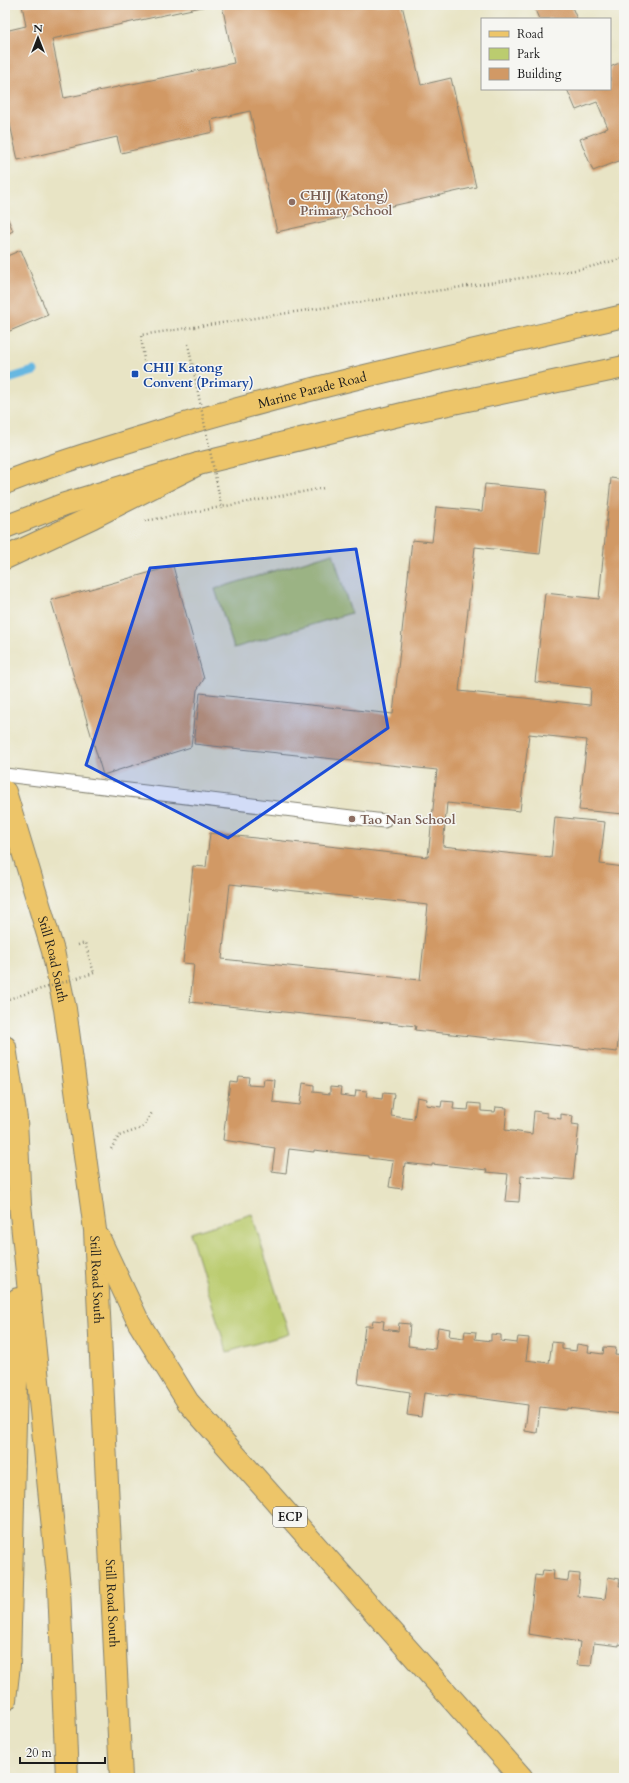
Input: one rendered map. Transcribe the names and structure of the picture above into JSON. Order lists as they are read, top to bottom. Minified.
{"streets":{"main road":["Marine Parade Road","Still Road South","ECP"]},"crossings":[["Still Road South","ECP"]],"places":{"other":["CHIJ (Katong) Primary School","Tao Nan School"],"transit":["CHIJ Katong Convent (Primary)"]},"legend":["Road","Park","Building"],"scale_bar":"20 m","north":"top"}
